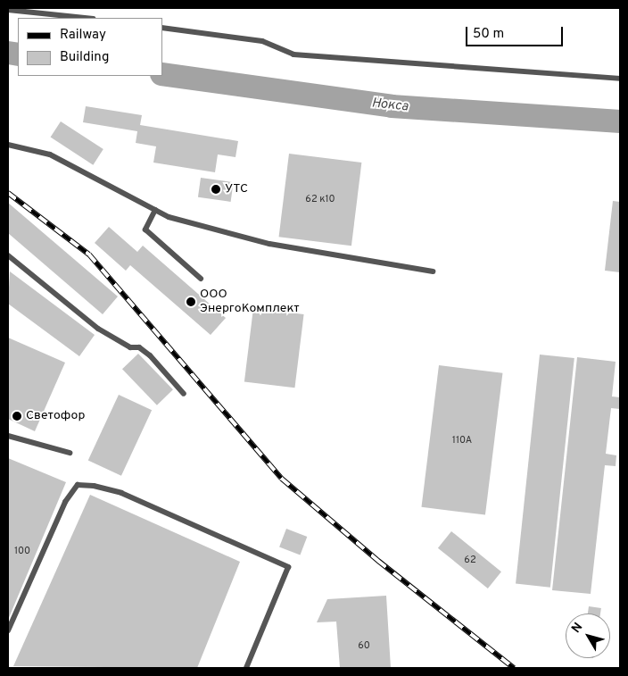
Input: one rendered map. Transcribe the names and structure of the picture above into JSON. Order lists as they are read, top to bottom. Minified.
{"water":["Нокса"],"places":["УТС","ООО ЭнергоКомплект","Светофор"],"house_numbers":["62 к10","110А","100","62","60"],"legend":["Railway","Building"],"scale_bar":"50 m","north":"top left"}
